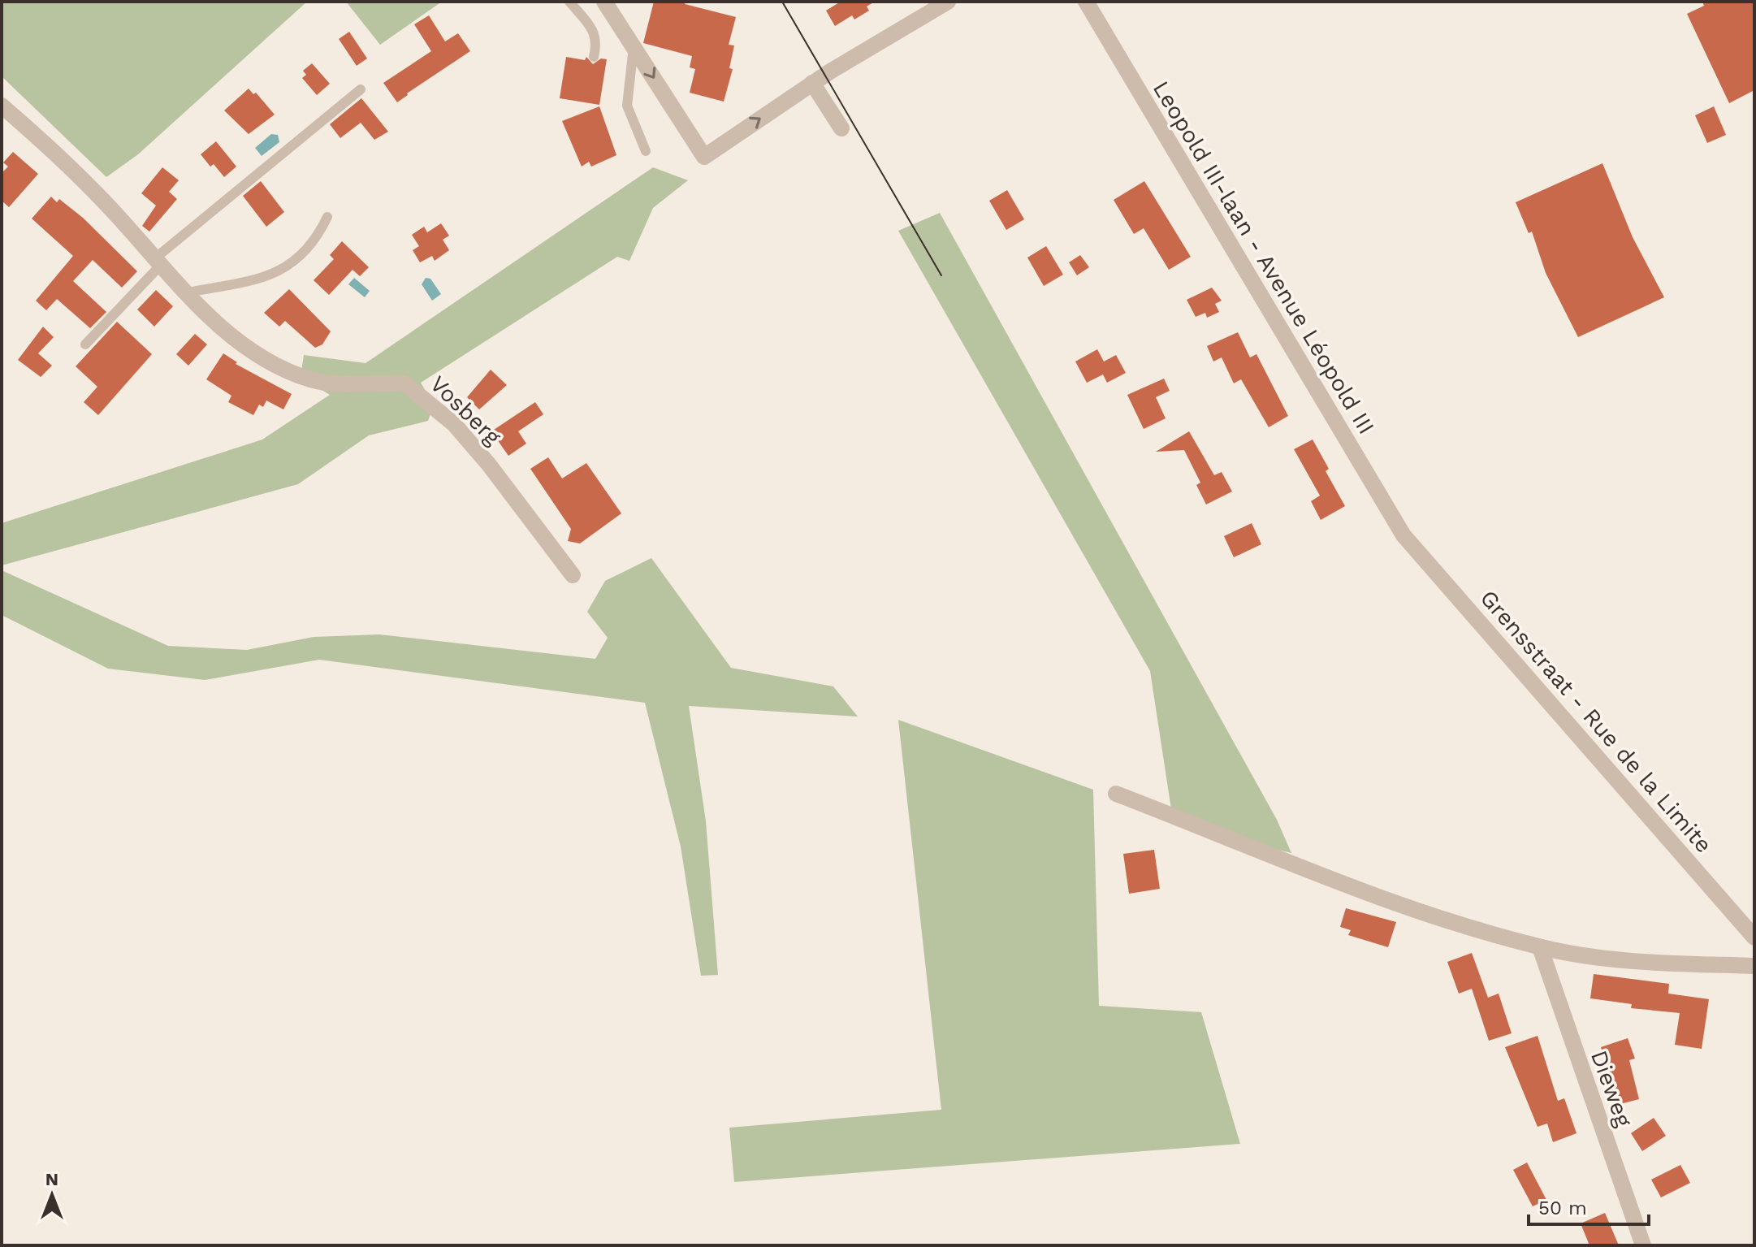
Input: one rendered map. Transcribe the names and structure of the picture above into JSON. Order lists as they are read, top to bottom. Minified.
{"streets":{"street":["Leopold III-laan - Avenue Léopold III","Vosberg","Grensstraat - Rue de la Limite","Dieweg"]},"crossings":[["Leopold III-laan - Avenue Léopold III","Grensstraat - Rue de la Limite"]],"scale_bar":"50 m","north":"top"}
